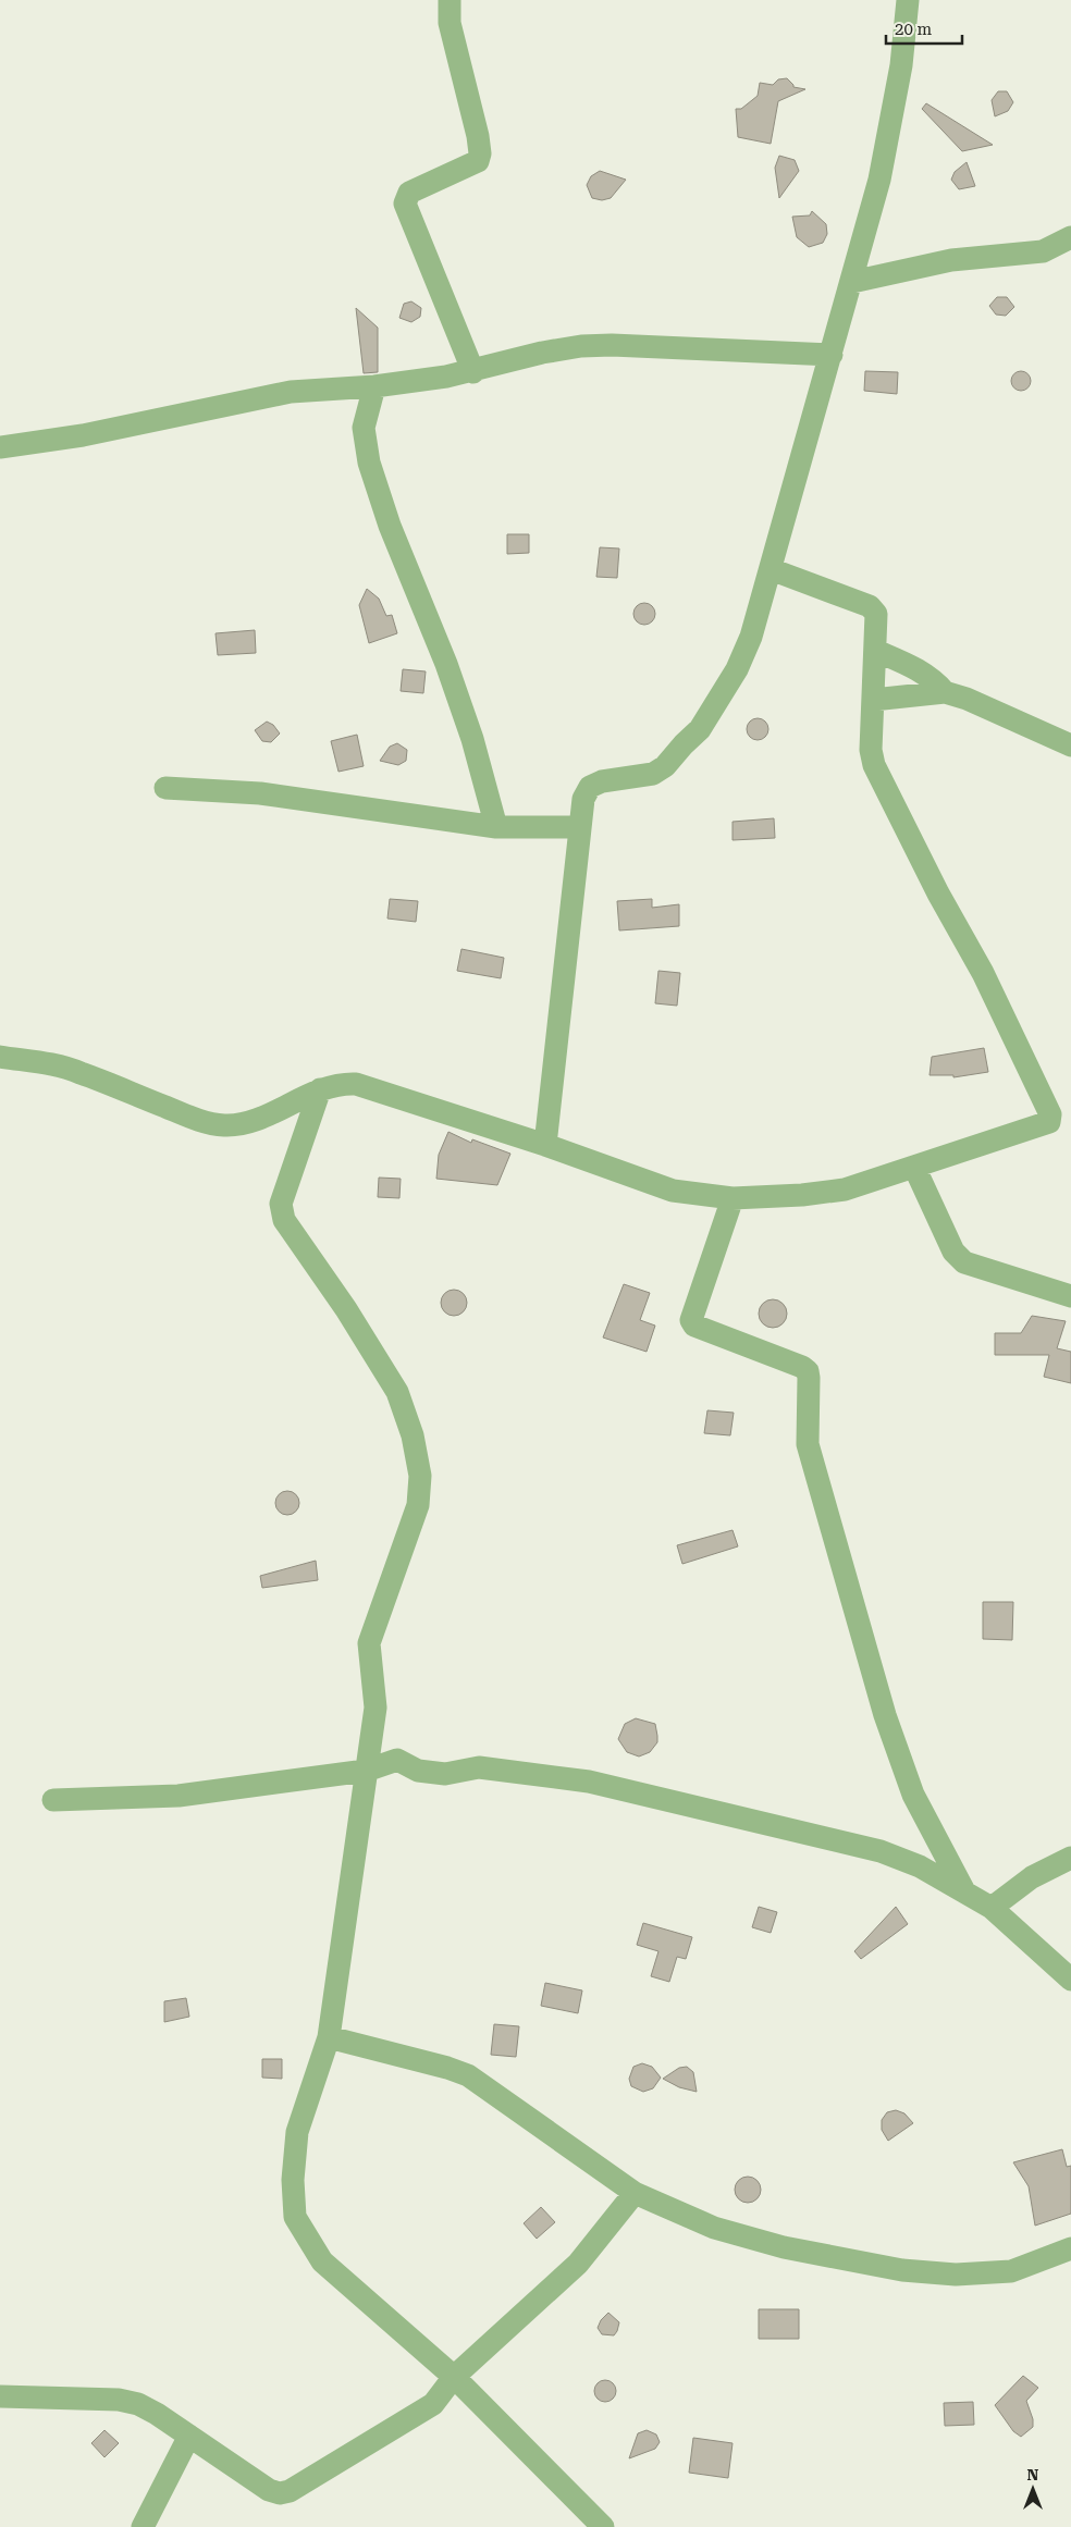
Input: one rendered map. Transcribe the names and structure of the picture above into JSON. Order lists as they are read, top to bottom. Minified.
{"scale_bar":"20 m","north":"top"}
